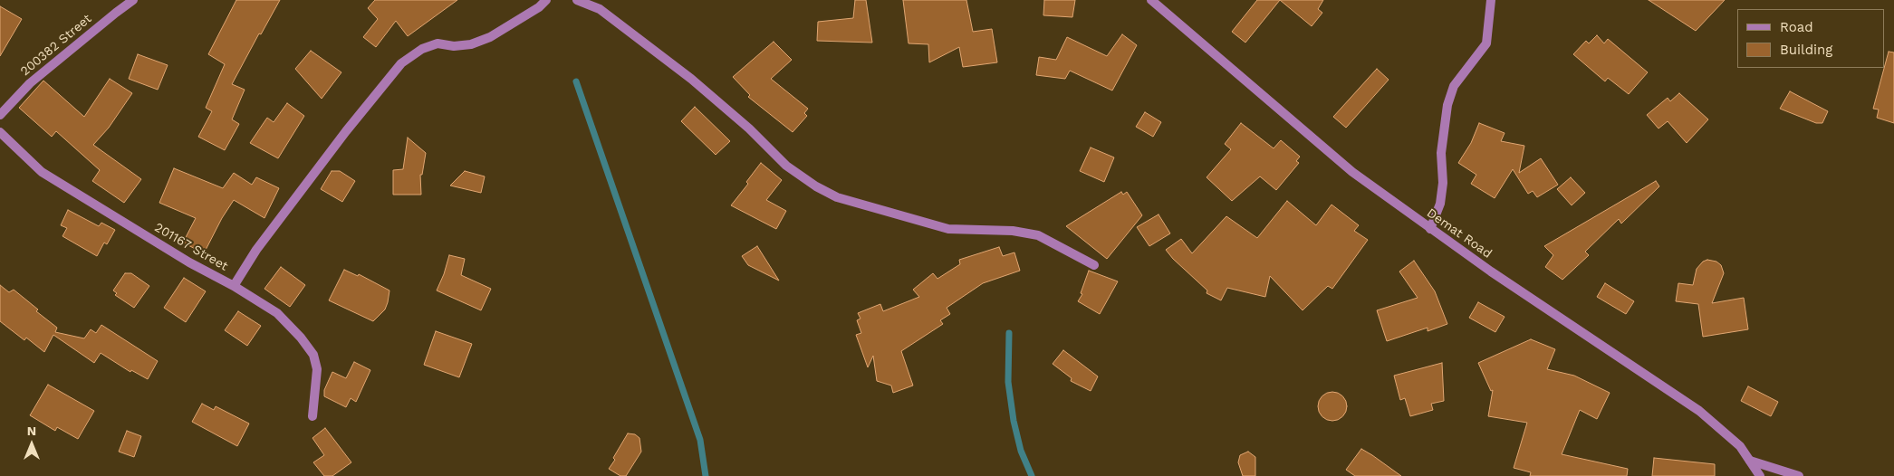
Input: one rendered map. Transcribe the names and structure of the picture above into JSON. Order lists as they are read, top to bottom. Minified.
{"streets":{"street":["200382 Street","Demat Road","201167 Street"]},"legend":["Road","Building"],"north":"top"}
